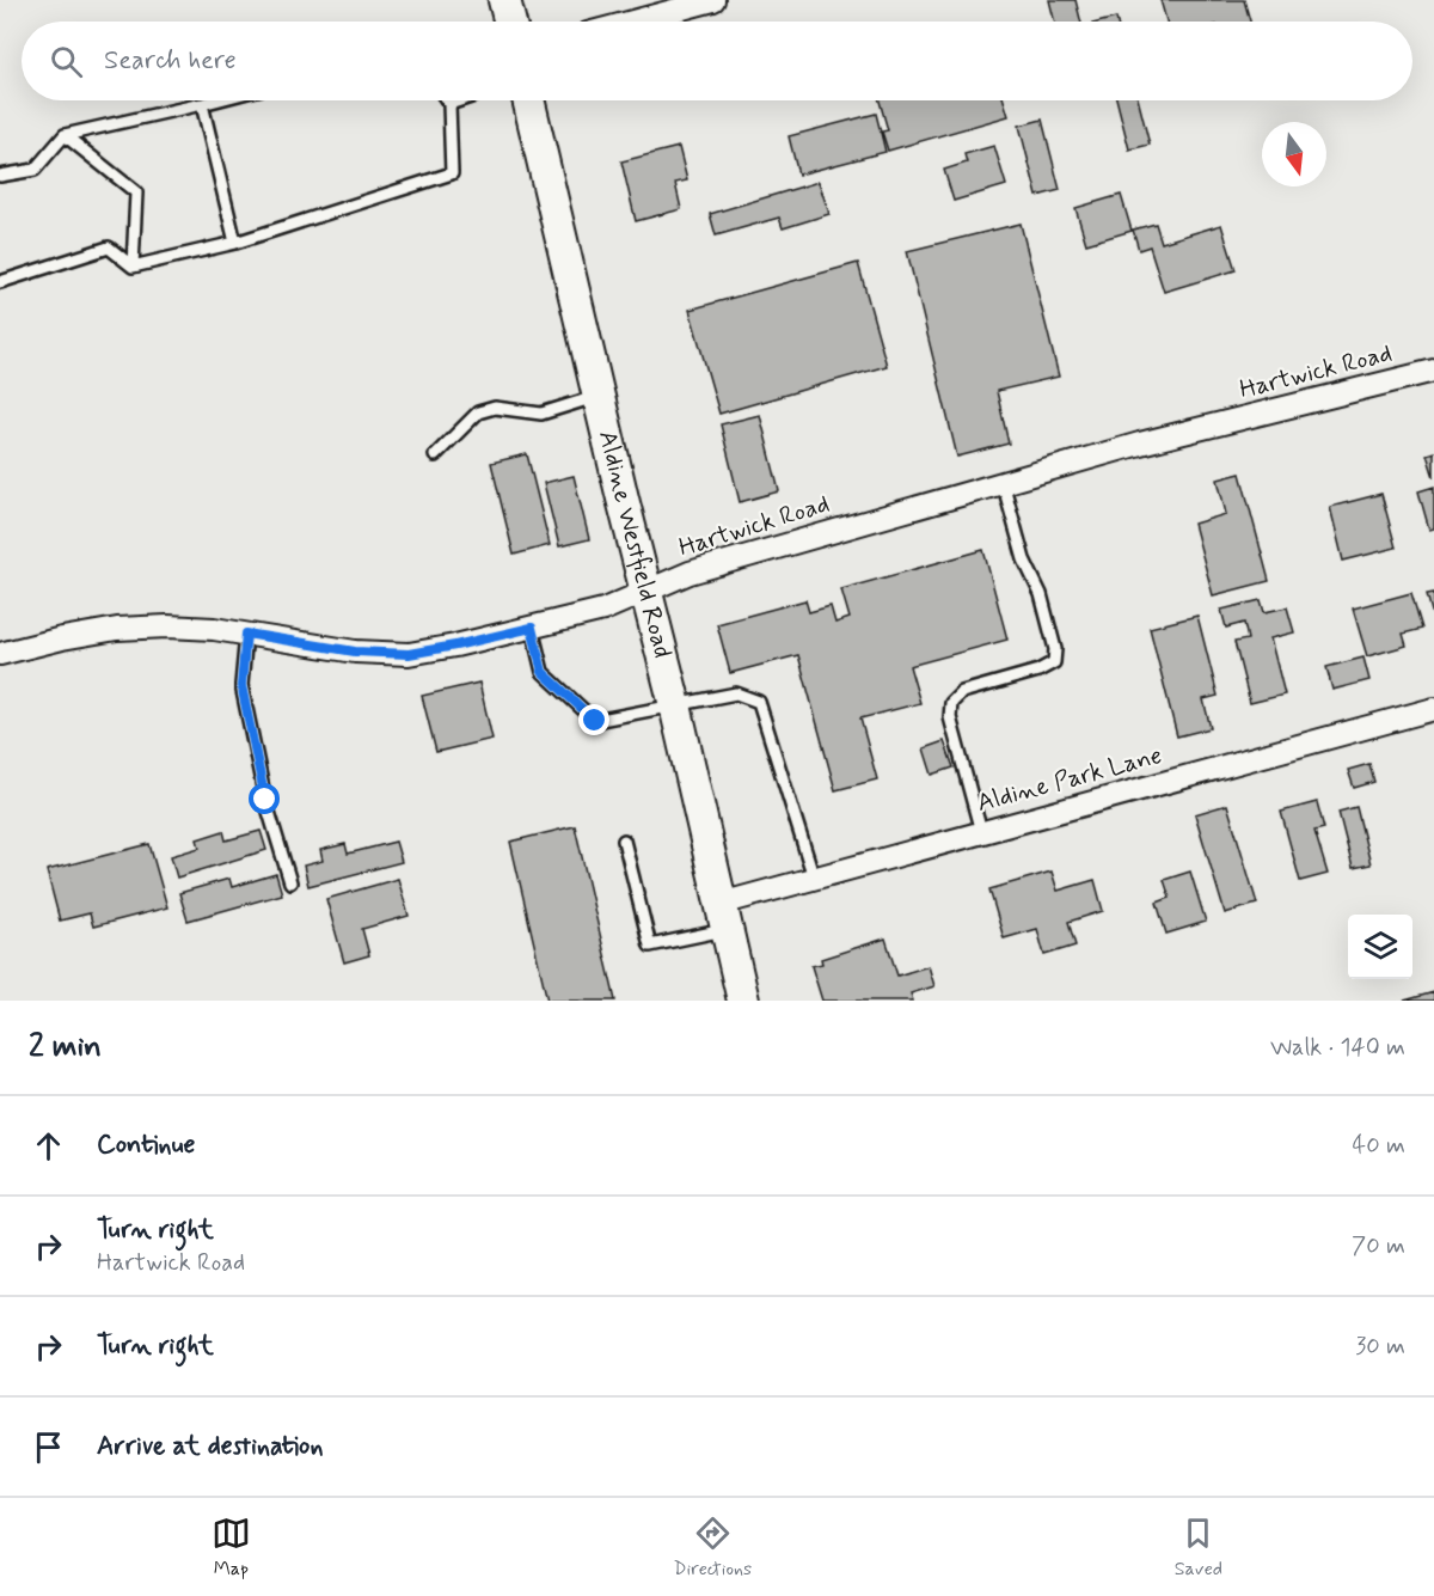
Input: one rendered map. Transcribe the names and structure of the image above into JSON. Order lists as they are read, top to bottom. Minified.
{"streets":{"main road":["Aldine Westfield Road"],"street":["Hartwick Road","Aldine Park Lane"]},"crossings":[["Hartwick Road","Aldine Westfield Road"],["Aldine Westfield Road","Aldine Park Lane"]],"north":"bottom","page":{"search":"Search here","heading":["2 min","Walk · 140 m"],"list":[["Continue","40 m"],["Turn right","Hartwick Road","70 m"],["Turn right","30 m"],"Arrive at destination"],"nav":["Map","Directions","Saved"]}}
